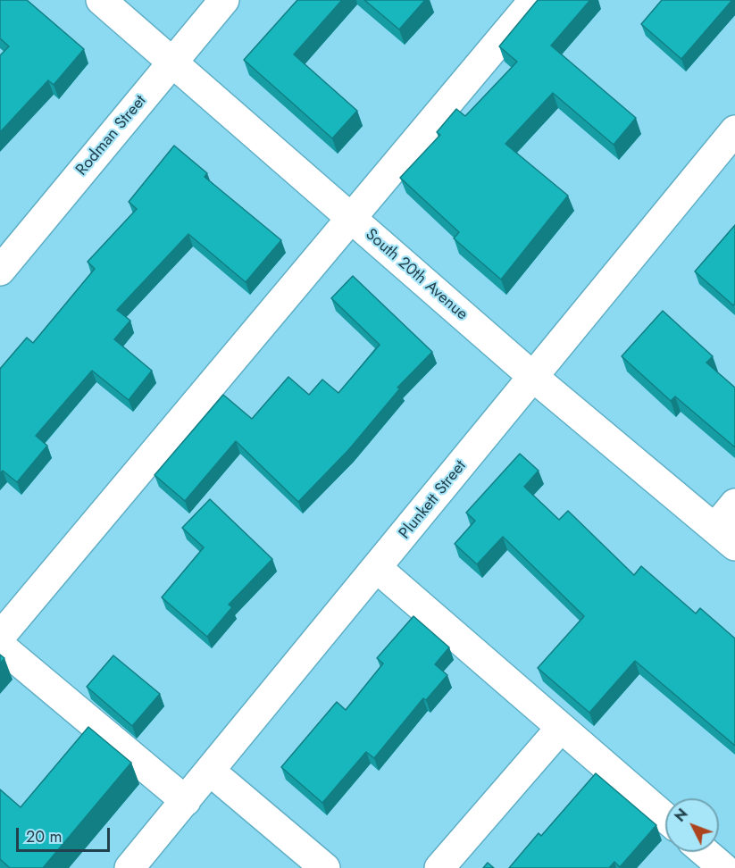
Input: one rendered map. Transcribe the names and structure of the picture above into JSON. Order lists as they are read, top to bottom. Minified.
{"streets":{"street":["Rodman Street","South 20th Avenue","Plunkett Street"]},"crossings":[["Rodman Street","South 20th Avenue"],["South 20th Avenue","Plunkett Street"]],"scale_bar":"20 m","north":"top left"}
